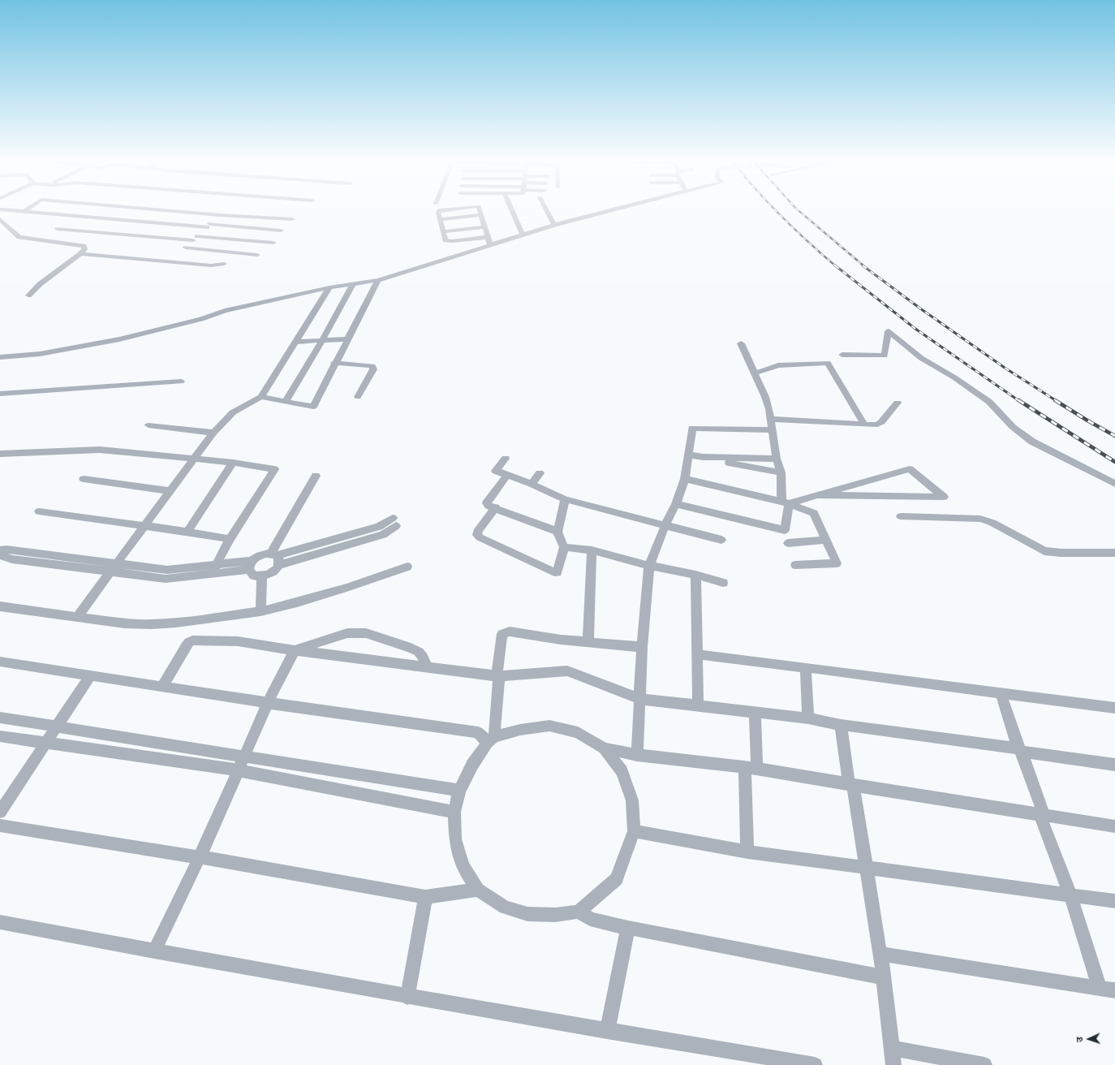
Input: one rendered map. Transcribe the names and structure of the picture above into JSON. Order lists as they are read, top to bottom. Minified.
{"north":"left"}
